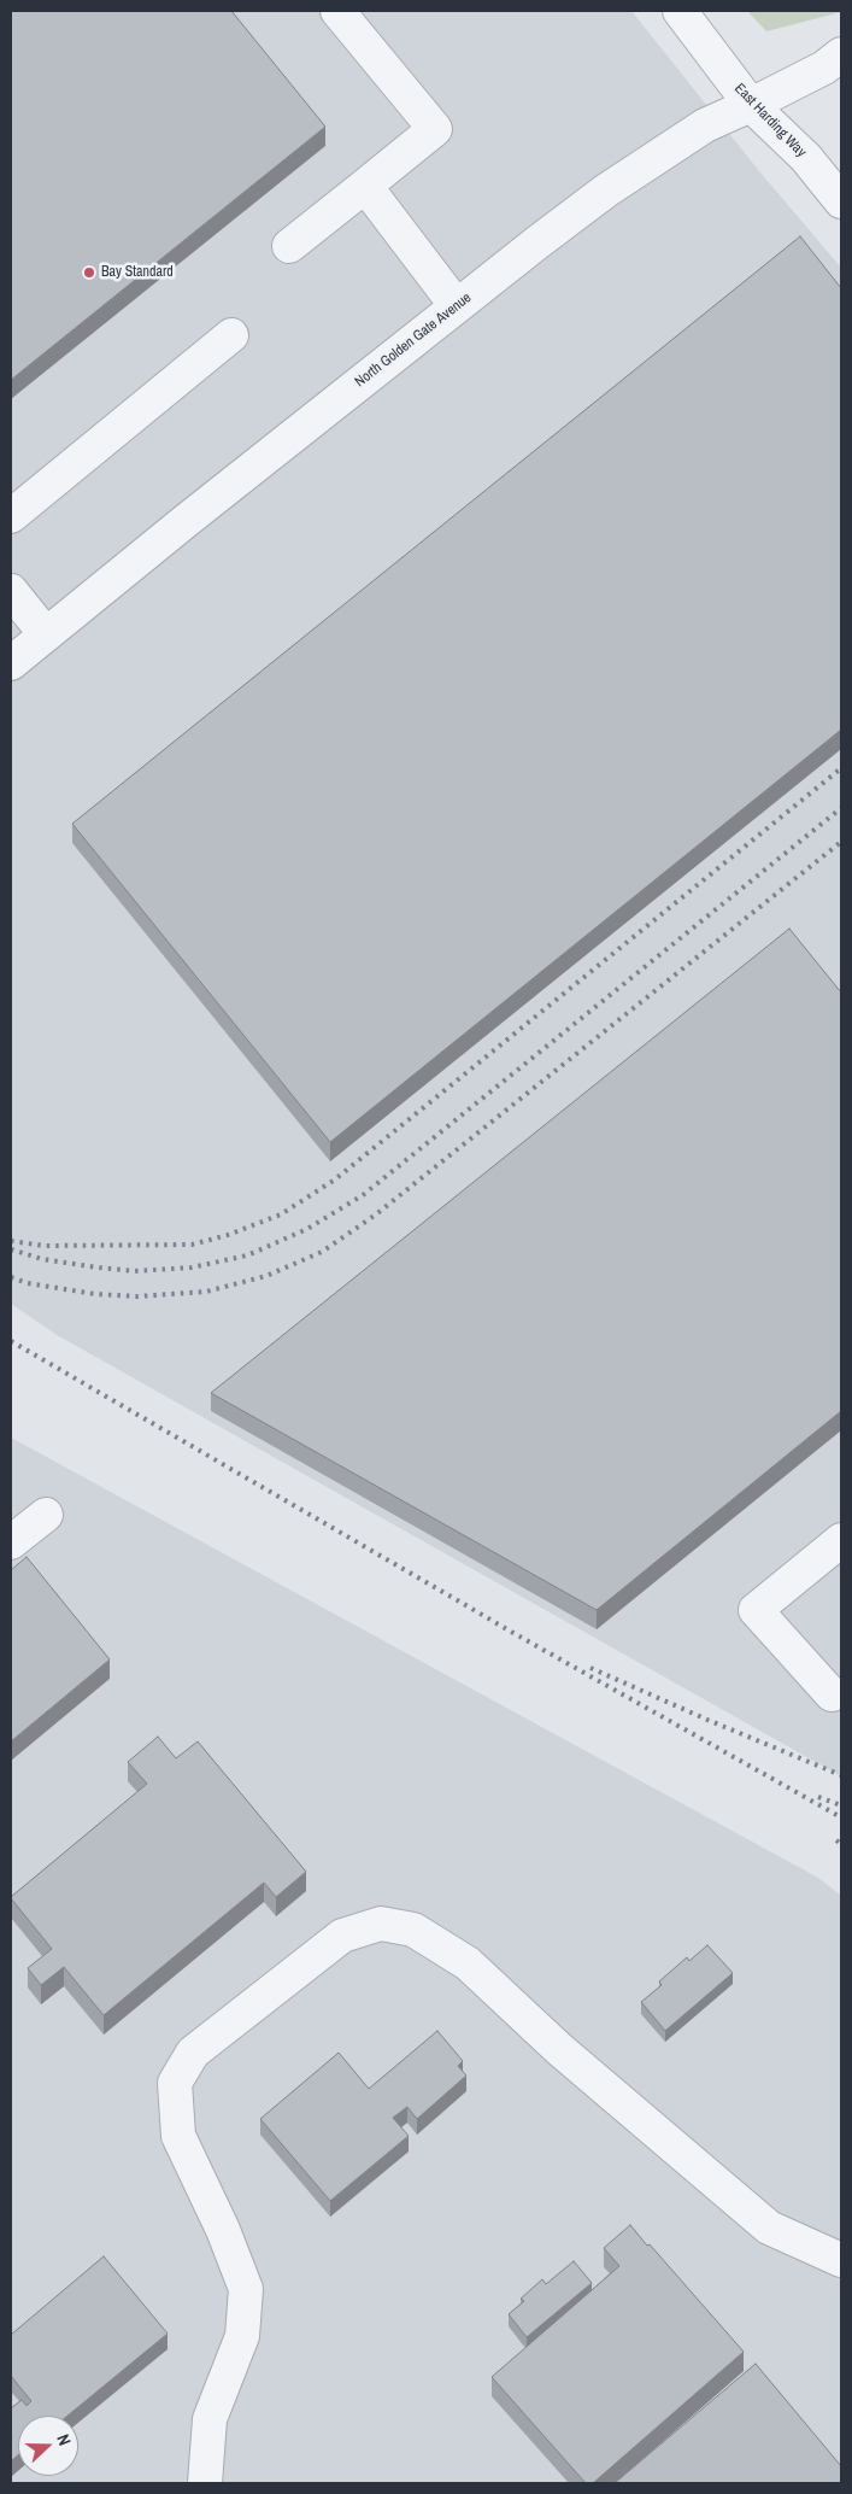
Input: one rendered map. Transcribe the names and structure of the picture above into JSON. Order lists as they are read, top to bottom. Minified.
{"streets":{"street":["East Harding Way","North Golden Gate Avenue"]},"crossings":[["East Harding Way","North Golden Gate Avenue"]],"places":["Bay Standard"],"north":"right"}
